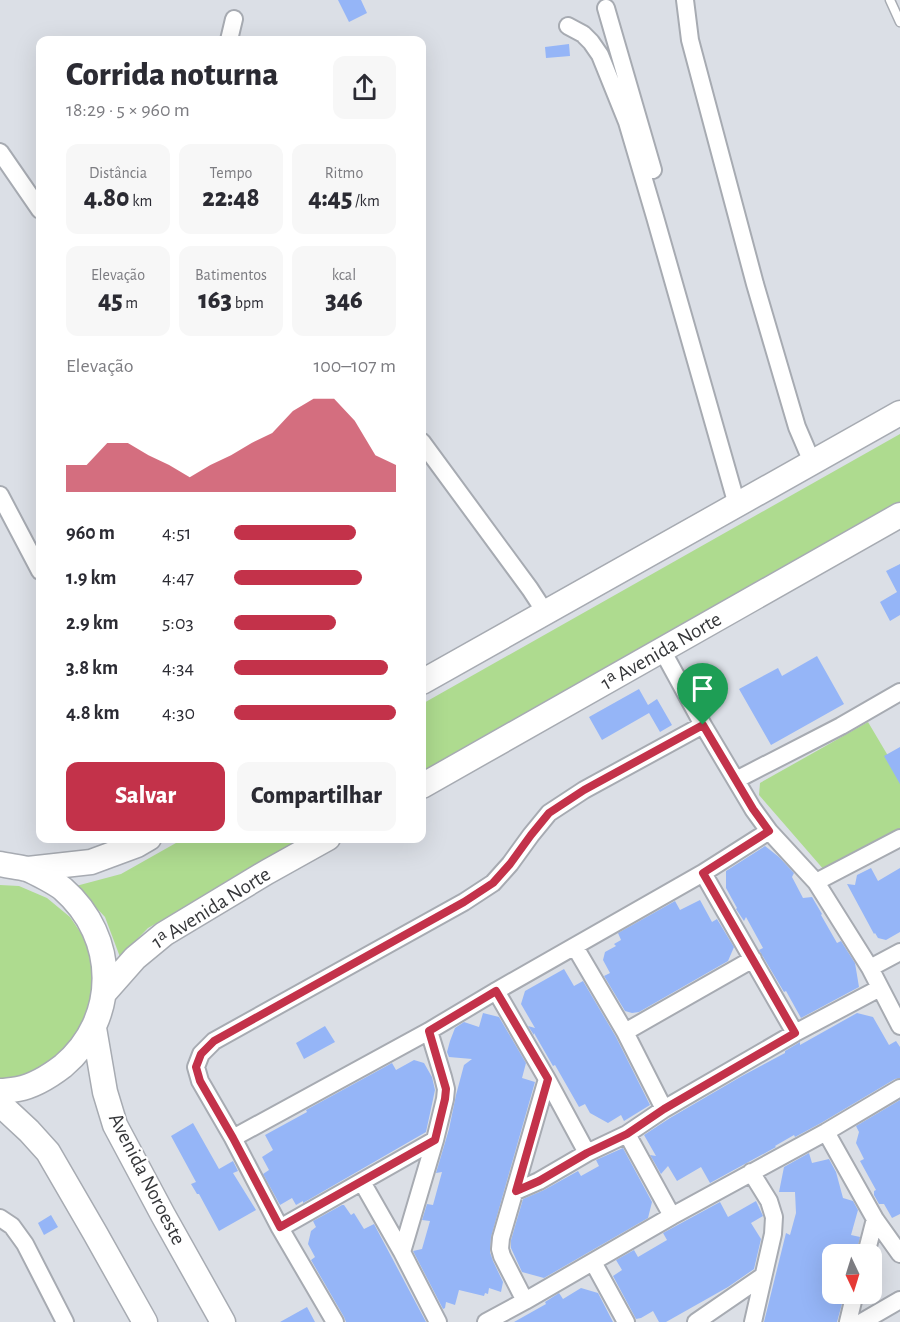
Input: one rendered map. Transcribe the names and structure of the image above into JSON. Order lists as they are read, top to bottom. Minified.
{"streets":{"main road":["1ᵃ Avenida Norte","Avenida Noroeste"]},"north":"bottom","page":{"heading":["Corrida noturna","18:29 · 5 × 960 m"],"stats":[["Distância","4.80 km"],["Tempo","22:48"],["Ritmo","4:45 /km"],["Elevação","45 m"],["Batimentos","163 bpm"],["kcal","346"]],"chart":["Elevação","100–107 m"],"list":[{"name":"960 m","note":"4:51"},{"name":"1.9 km","note":"4:47"},{"name":"2.9 km","note":"5:03"},{"name":"3.8 km","note":"4:34"},{"name":"4.8 km","note":"4:30"}],"buttons":["Salvar","Compartilhar"]}}
